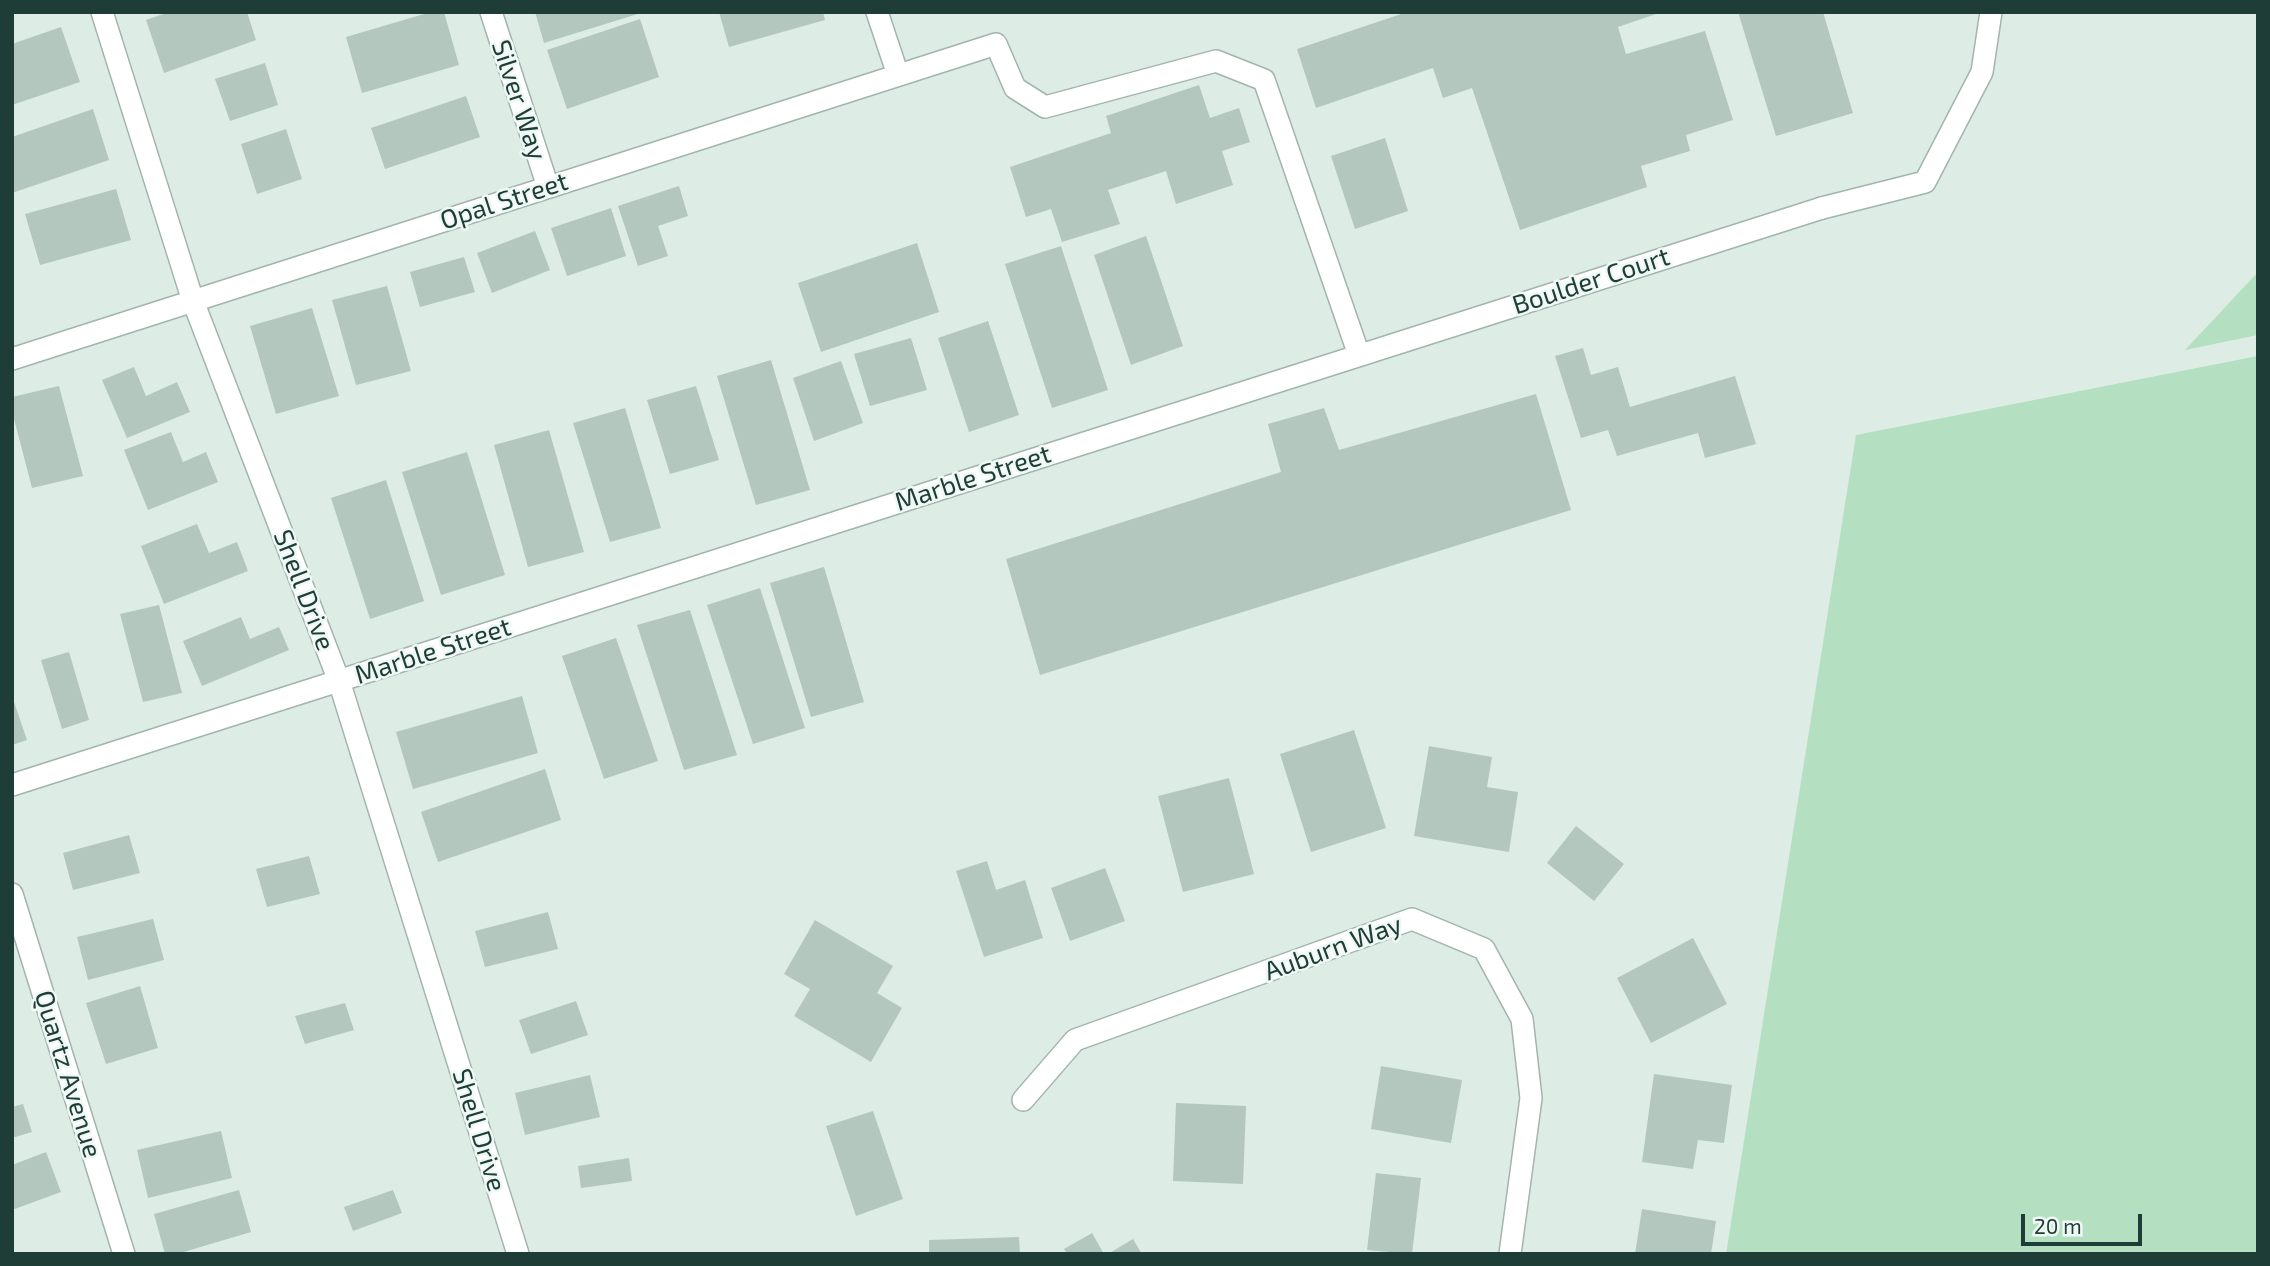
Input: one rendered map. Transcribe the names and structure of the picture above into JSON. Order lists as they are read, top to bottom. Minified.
{"streets":{"street":["Silver Way","Opal Street","Boulder Court","Marble Street","Shell Drive","Auburn Way","Quartz Avenue"]},"crossings":[["Silver Way","Opal Street"],["Opal Street","Boulder Court"],["Opal Street","Marble Street"],["Opal Street","Shell Drive"],["Boulder Court","Marble Street"],["Marble Street","Shell Drive"]],"scale_bar":"20 m"}
